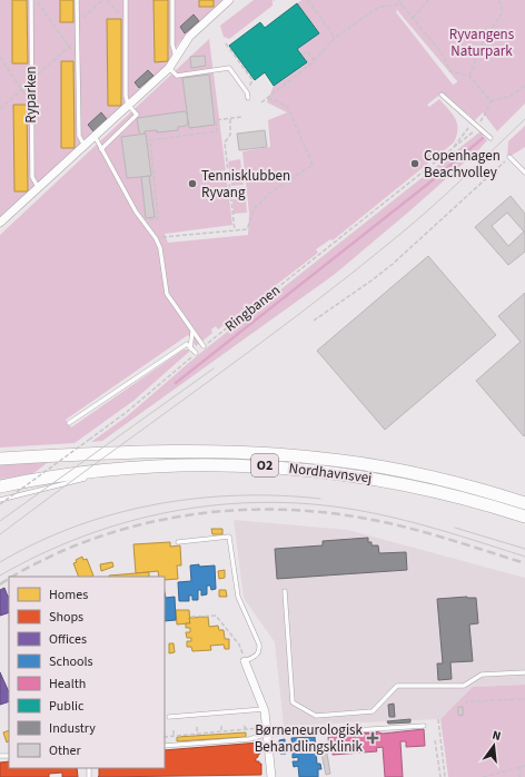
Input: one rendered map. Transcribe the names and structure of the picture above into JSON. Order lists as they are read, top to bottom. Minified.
{"streets":{"highway":["O2","Nordhavnsvej"],"lane":["Ryparken"],"path":["Ringbanen"]},"parks":["Ryvangens Naturpark"],"places":{"other":["Copenhagen Beachvolley","Tennisklubben Ryvang"],"health":["Børneneurologisk Behandlingsklinik"]},"legend":["Homes","Shops","Offices","Schools","Health","Public","Industry","Other"],"north":"top"}
